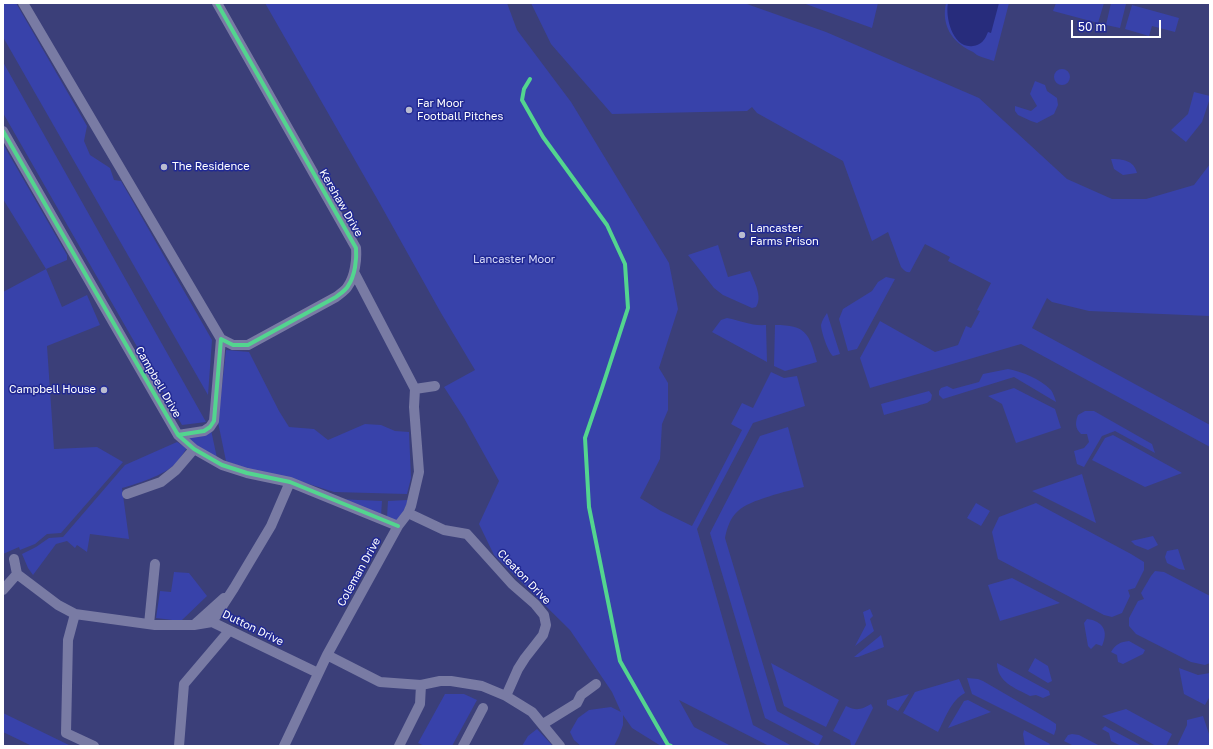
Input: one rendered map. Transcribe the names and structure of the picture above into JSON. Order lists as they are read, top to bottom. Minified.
{"streets":{"street":["Kershaw Drive","Campbell Drive","Coleman Drive","Cleaton Drive","Dutton Drive"]},"crossings":[["Campbell Drive","Coleman Drive"],["Coleman Drive","Cleaton Drive"],["Coleman Drive","Dutton Drive"]],"parks":["Lancaster Moor"],"places":["Far Moor Football Pitches","The Residence","Lancaster Farms Prison","Campbell House"],"scale_bar":"50 m"}
